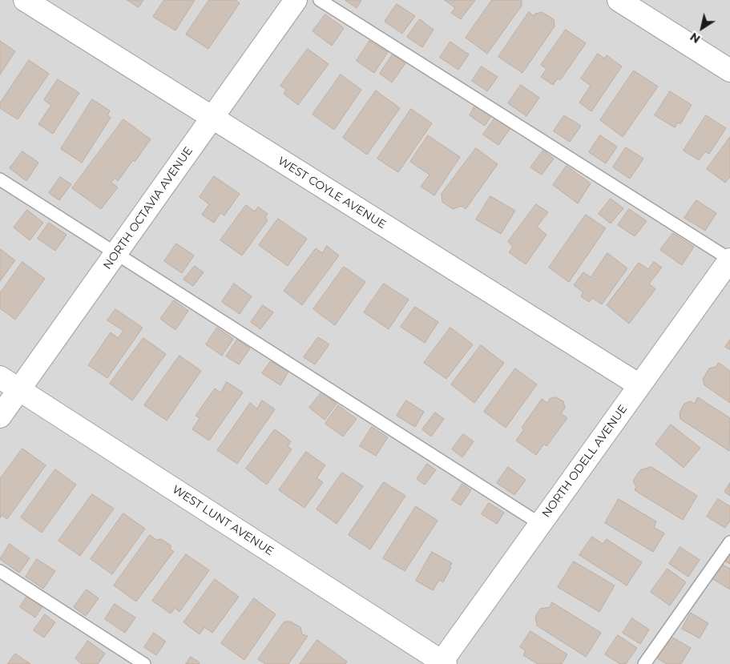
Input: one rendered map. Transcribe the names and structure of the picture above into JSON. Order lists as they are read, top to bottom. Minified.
{"streets":{"street":["WEST COYLE AVENUE","NORTH OCTAVIA AVENUE","NORTH ODELL AVENUE","WEST LUNT AVENUE"]},"crossings":[["WEST COYLE AVENUE","NORTH OCTAVIA AVENUE"],["WEST COYLE AVENUE","NORTH ODELL AVENUE"],["NORTH OCTAVIA AVENUE","WEST LUNT AVENUE"],["NORTH ODELL AVENUE","WEST LUNT AVENUE"]],"north":"bottom left"}
